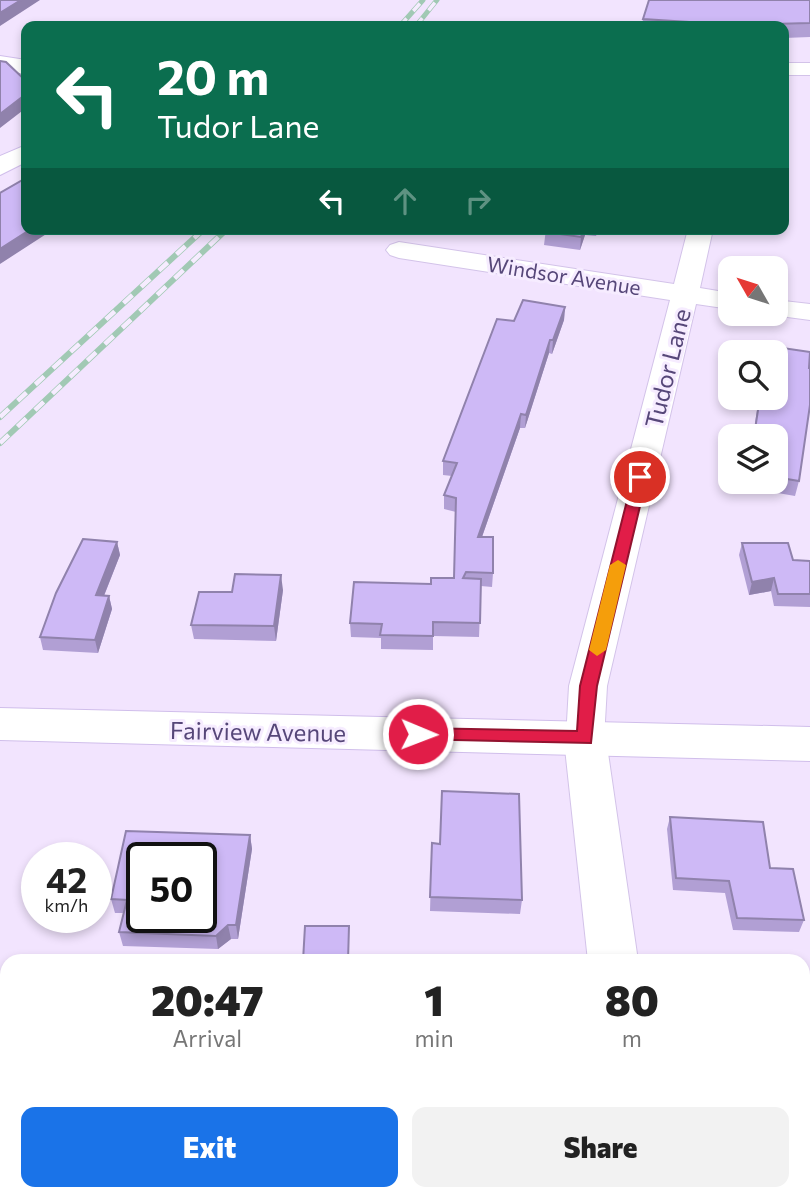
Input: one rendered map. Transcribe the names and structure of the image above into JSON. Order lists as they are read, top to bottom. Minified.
{"streets":{"main road":["Tudor Lane","Fairview Avenue"],"street":["Windsor Avenue"]},"crossings":[["Windsor Avenue","Tudor Lane"],["Tudor Lane","Fairview Avenue"]],"north":"top left","page":{"turn":["20 m","Tudor Lane"],"speed":"42 km/h","limit":"50","eta":["20:47","Arrival","1","min","80","m"],"buttons":["Exit","Share"]}}
